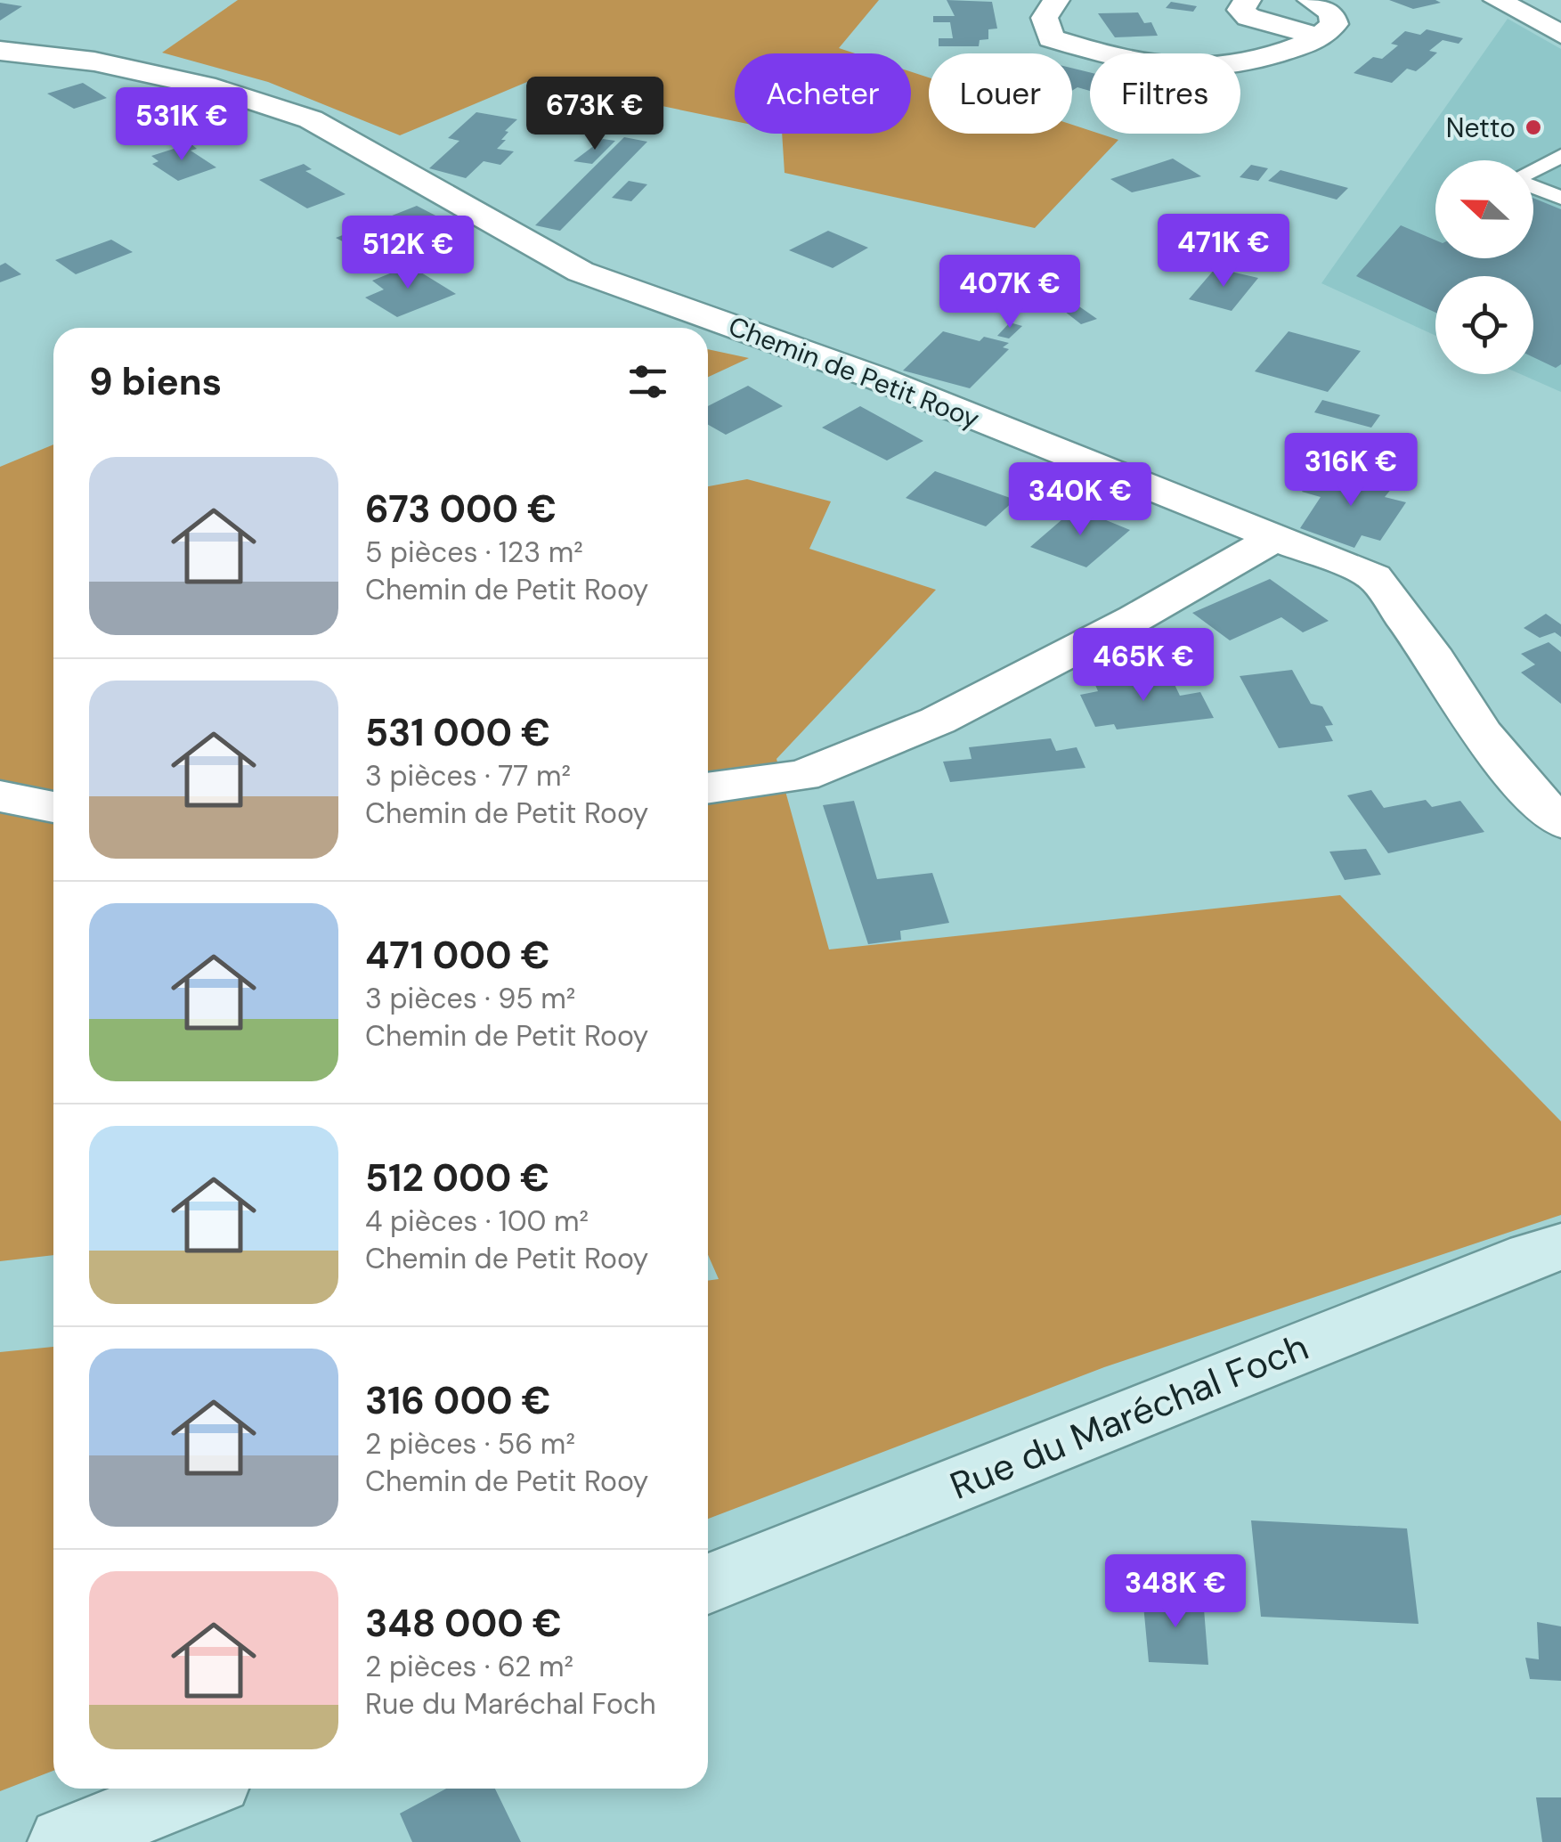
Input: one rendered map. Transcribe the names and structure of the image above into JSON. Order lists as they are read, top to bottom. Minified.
{"streets":{"main road":["Rue du Maréchal Foch"],"street":["Chemin de Petit Rooy"]},"places":["Netto"],"north":"left","page":{"chip":["Acheter","Louer","Filtres"],"price":["673K €","531K €","471K €","512K €","407K €","316K €","340K €","465K €","348K €"],"heading":"9 biens","list":[{"name":"673 000 €","note":"5 pièces · 123 m² · Chemin de Petit Rooy"},{"name":"531 000 €","note":"3 pièces · 77 m² · Chemin de Petit Rooy"},{"name":"471 000 €","note":"3 pièces · 95 m² · Chemin de Petit Rooy"},{"name":"512 000 €","note":"4 pièces · 100 m² · Chemin de Petit Rooy"},{"name":"316 000 €","note":"2 pièces · 56 m² · Chemin de Petit Rooy"},{"name":"348 000 €","note":"2 pièces · 62 m² · Rue du Maréchal Foch"}]}}
